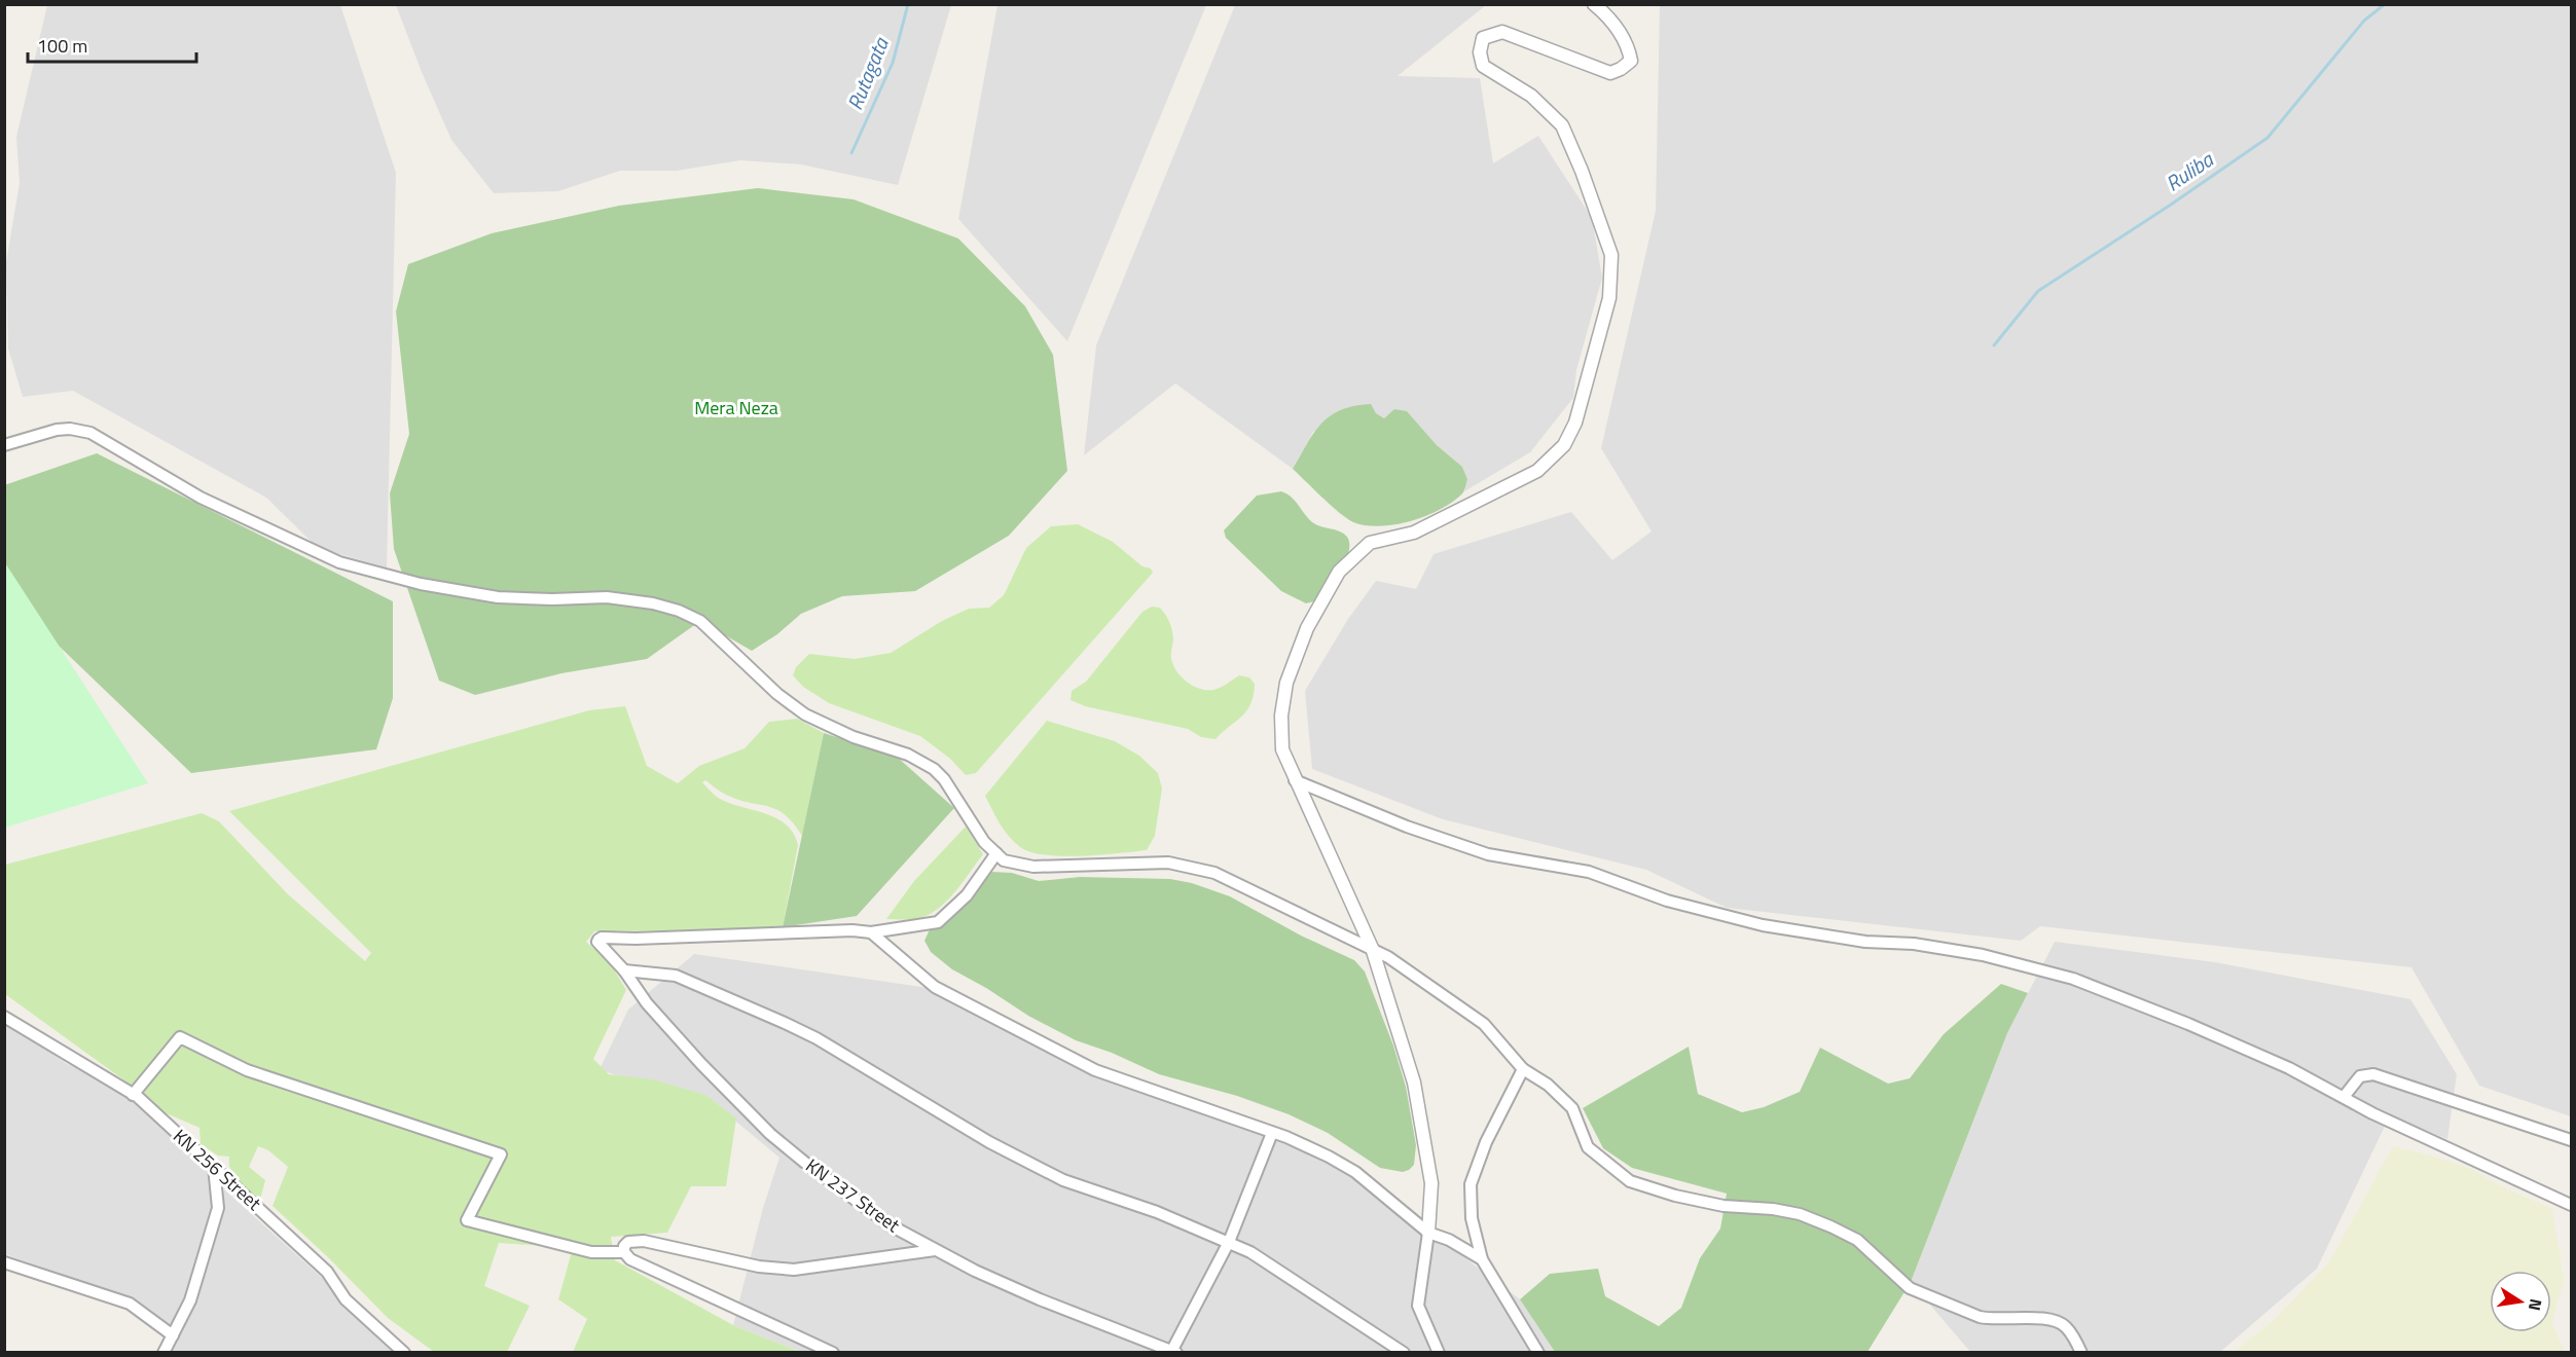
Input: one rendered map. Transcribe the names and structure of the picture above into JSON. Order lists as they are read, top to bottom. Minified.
{"streets":{"street":["KN 256 Street","KN 237 Street"]},"water":["Rutagata","Ruliba"],"parks":["Mera Neza"],"scale_bar":"100 m","north":"right"}
